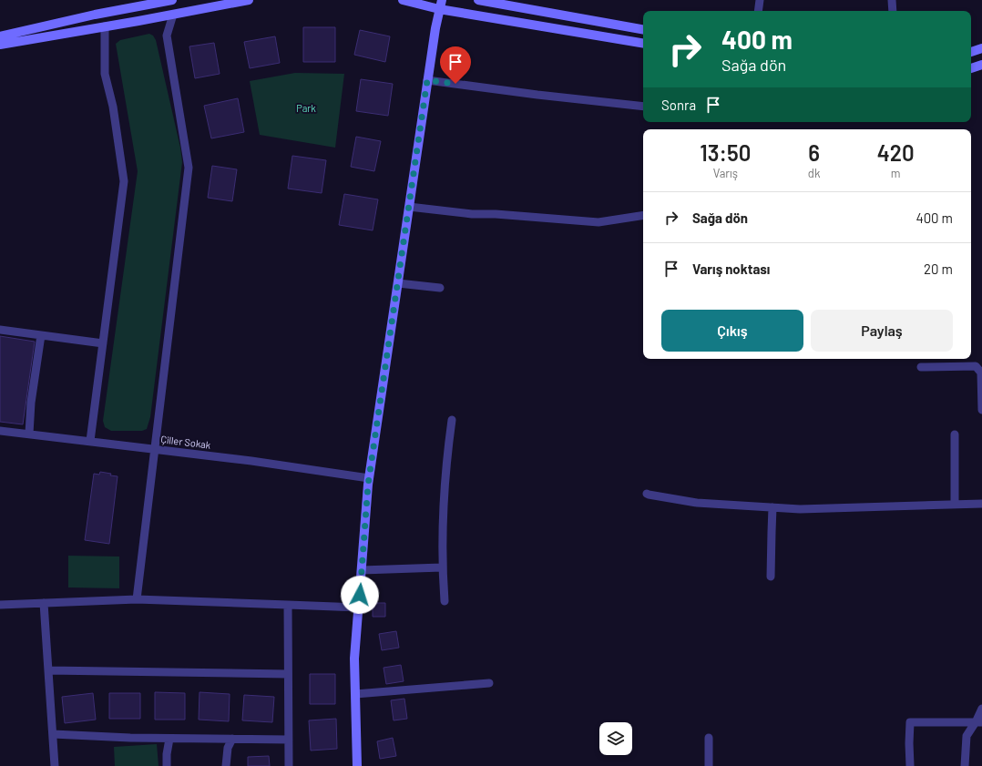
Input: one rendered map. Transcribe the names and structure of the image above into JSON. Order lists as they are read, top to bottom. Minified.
{"streets":{"street":["Çiller Sokak"]},"parks":["Park"],"page":{"turn":["400 m","Sağa dön"],"then":"Sonra","eta":["13:50","Varış","6","dk","420","m"],"list":[{"name":"Sağa dön","value":"400 m"},{"name":"Varış noktası","value":"20 m"}],"buttons":["Çıkış","Paylaş"]}}
